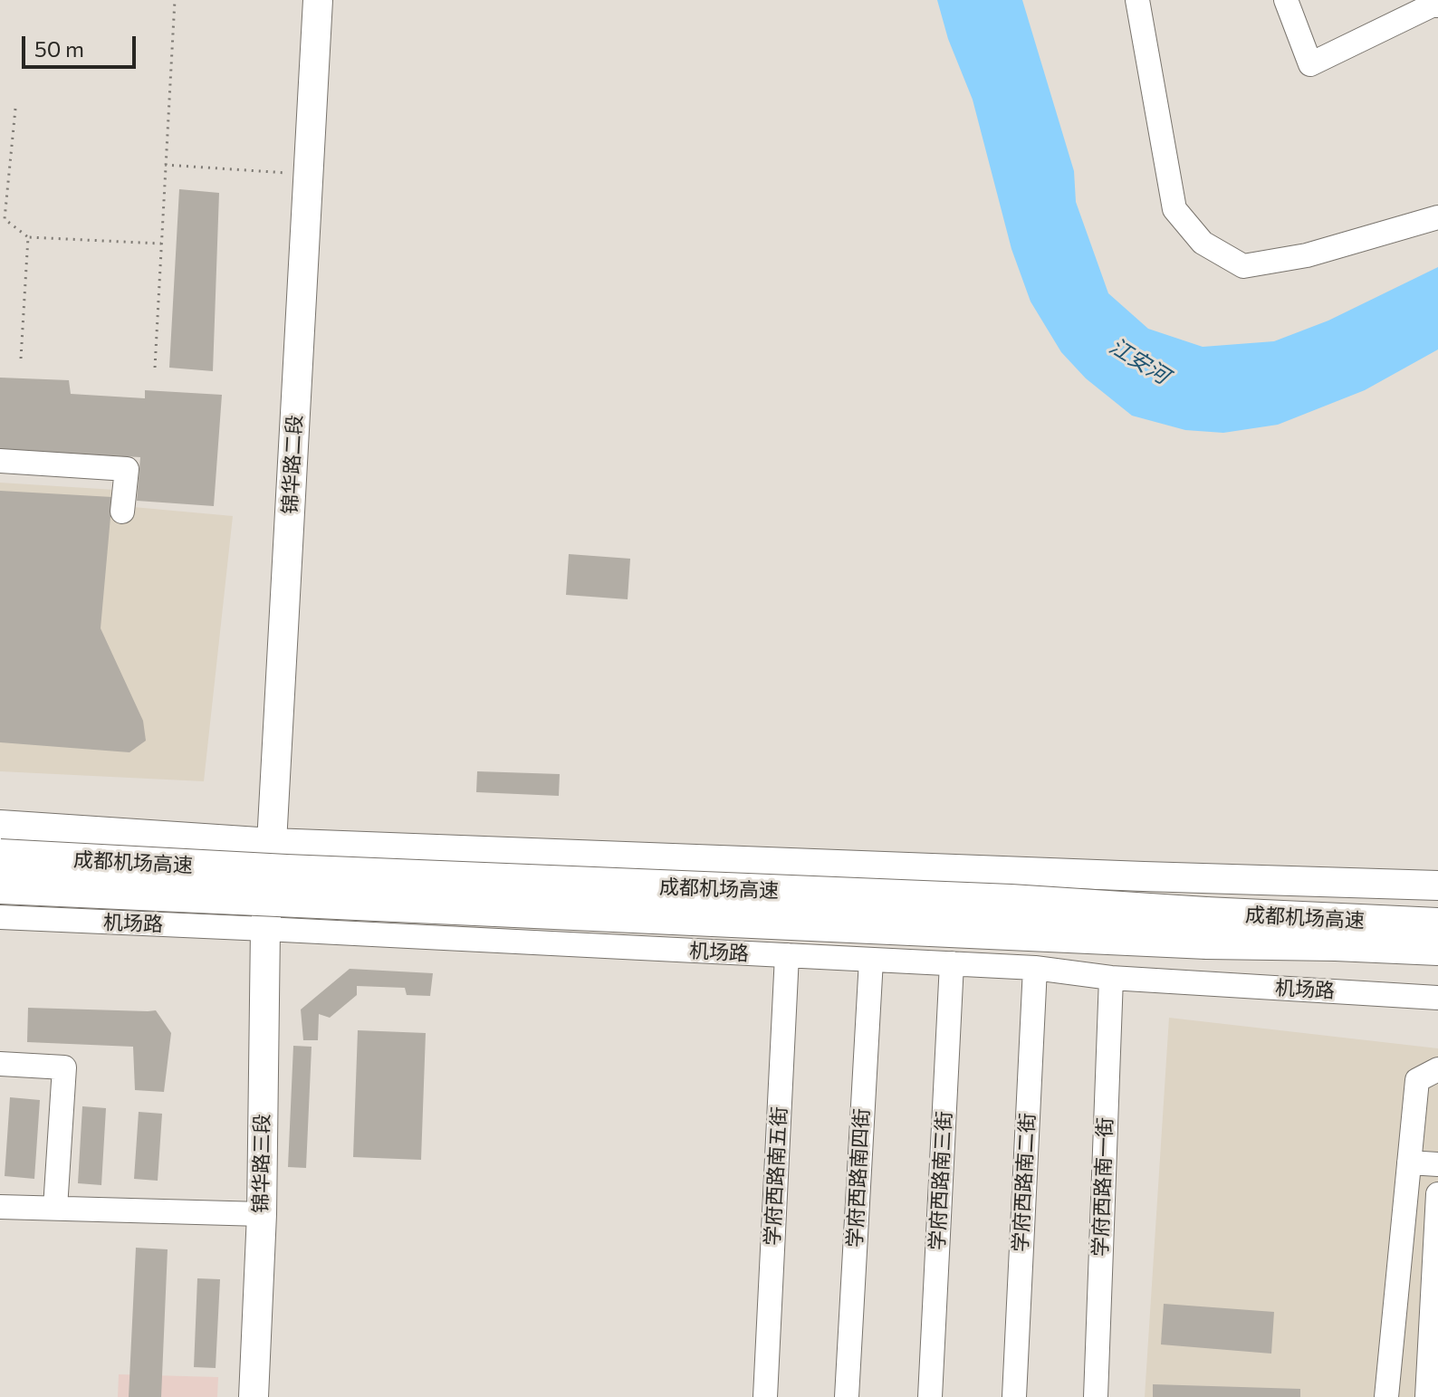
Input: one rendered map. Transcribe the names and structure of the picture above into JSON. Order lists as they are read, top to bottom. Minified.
{"streets":{"highway":["成都机场高速"],"main road":["锦华路二段","锦华路三段"],"street":["机场路","学府西路南五街","学府西路南四街","学府西路南三街","学府西路南二街","学府西路南一街"]},"crossings":[["锦华路二段","机场路"],["锦华路二段","锦华路三段"],["机场路","锦华路三段"],["机场路","学府西路南五街"],["机场路","学府西路南四街"],["机场路","学府西路南三街"],["机场路","学府西路南二街"],["机场路","学府西路南一街"]],"water":["江安河"],"scale_bar":"50 m"}
